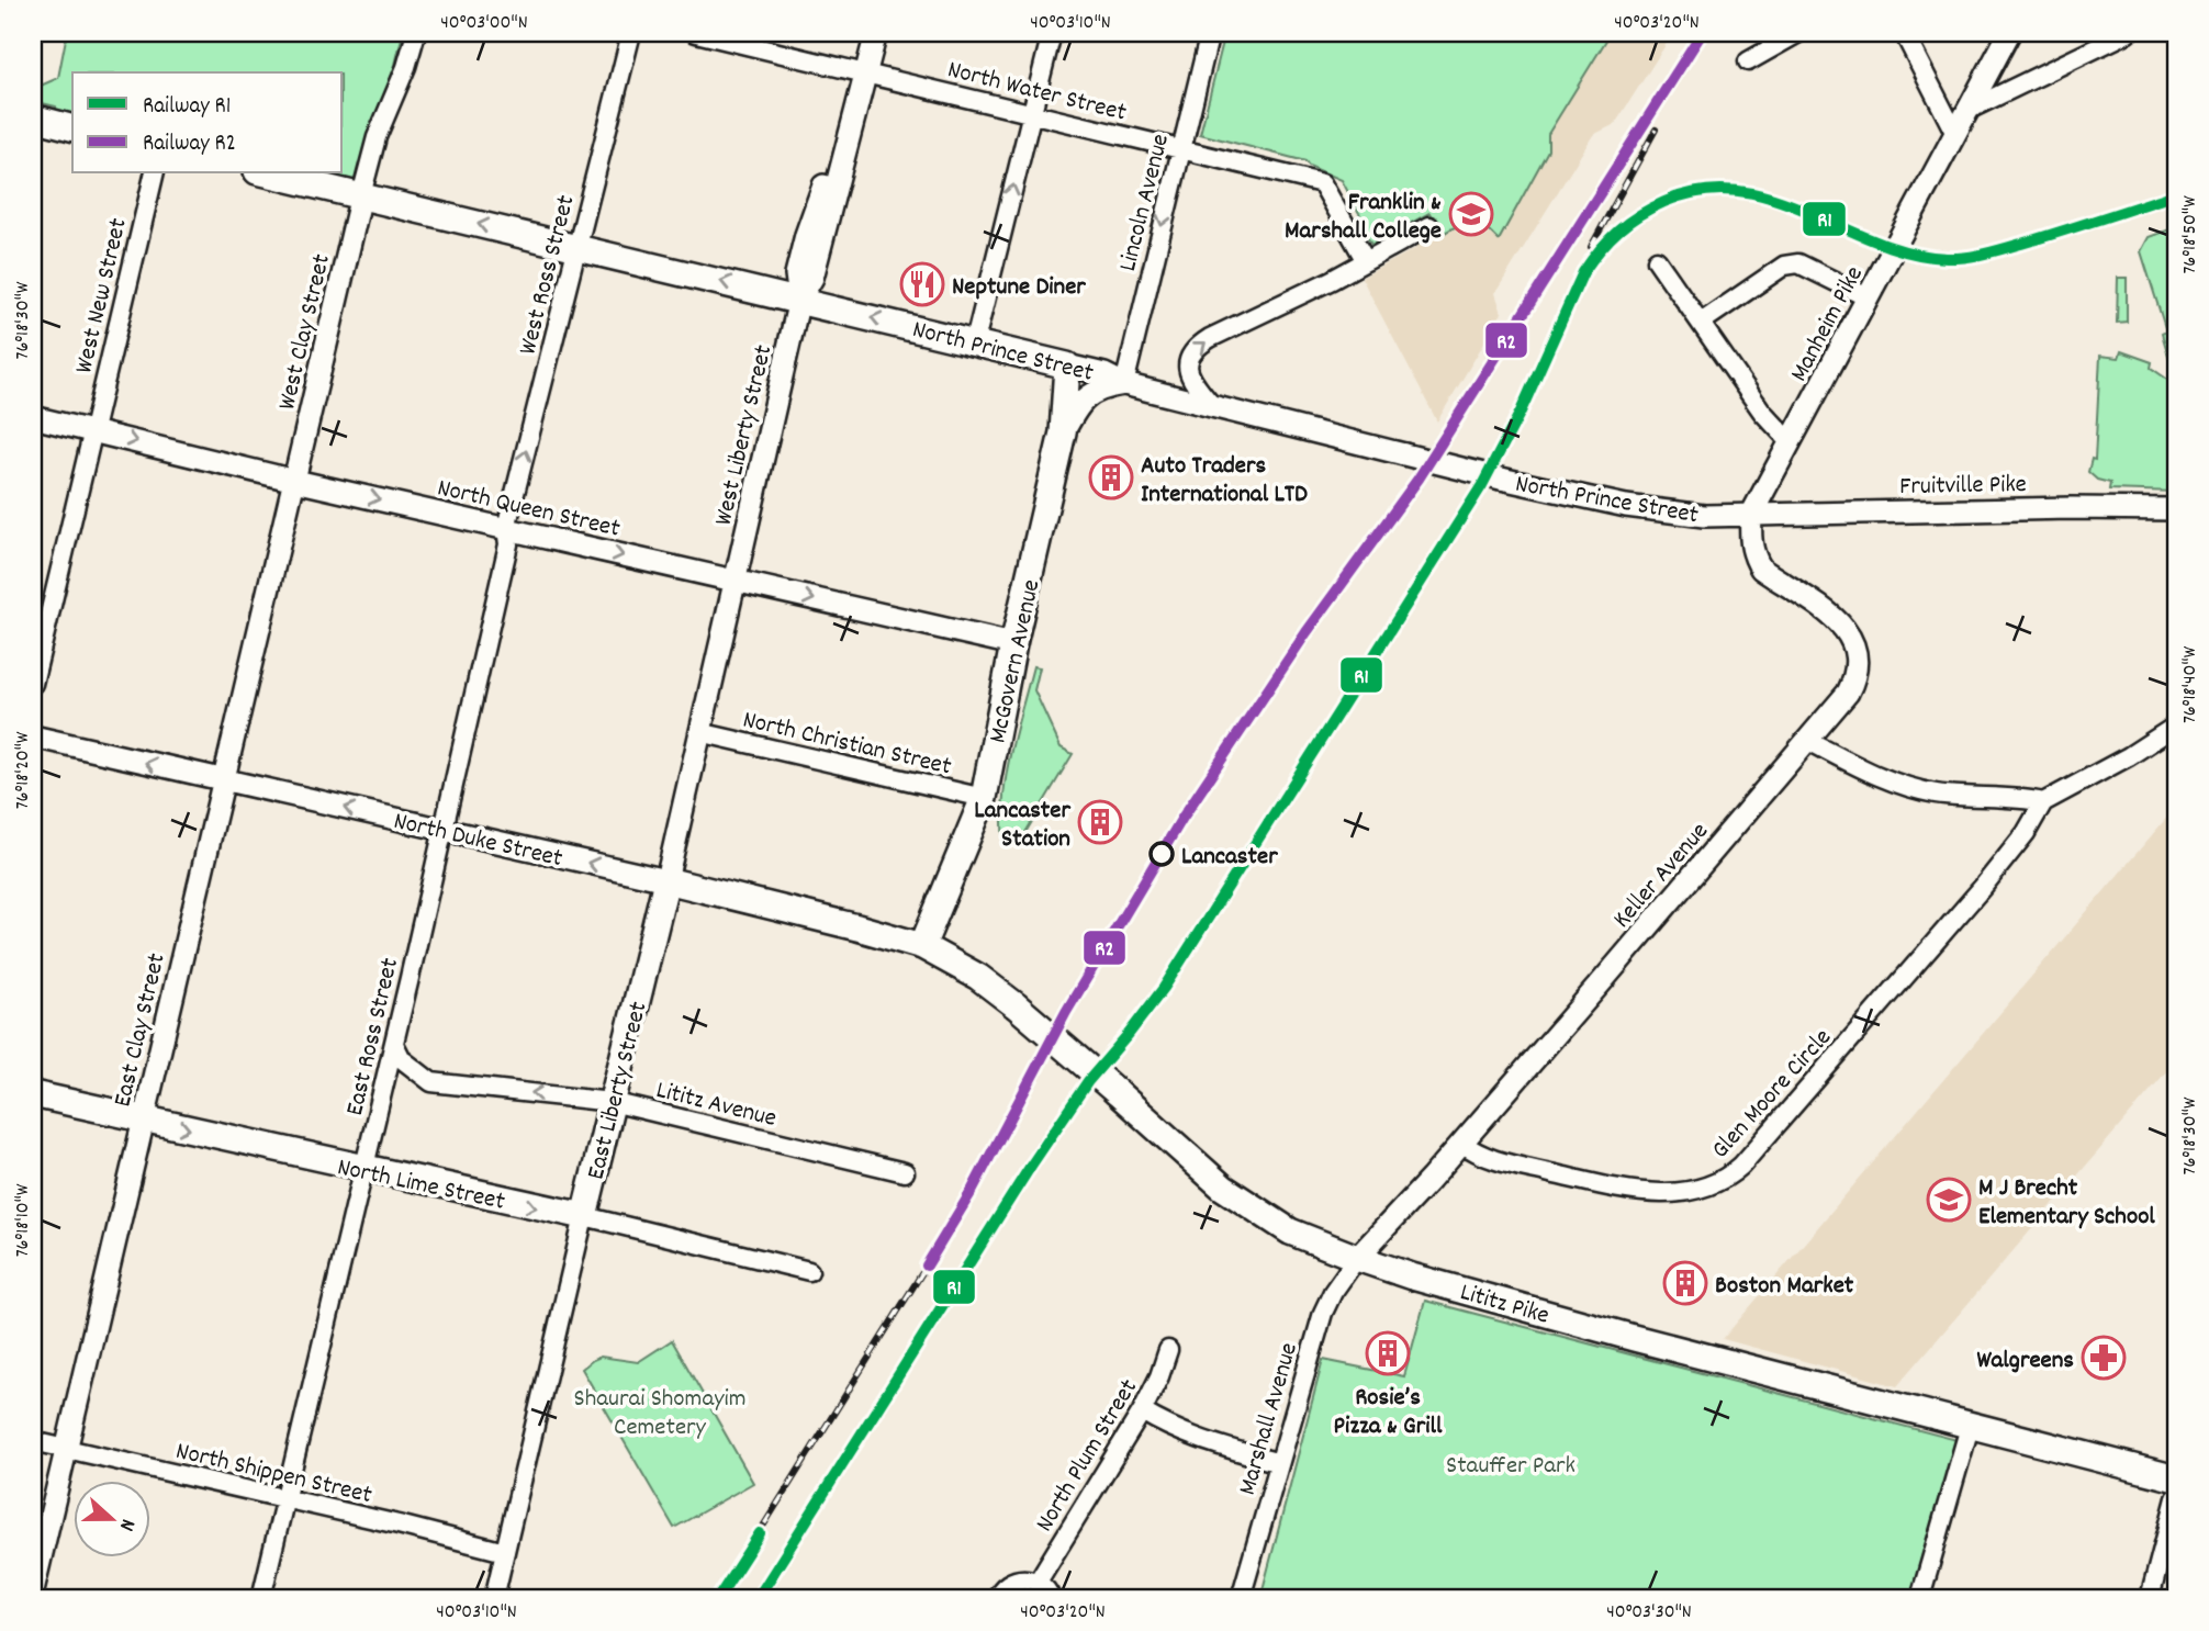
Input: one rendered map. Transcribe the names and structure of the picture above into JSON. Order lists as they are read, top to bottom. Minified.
{"streets":{"highway":["North Prince Street","McGovern Avenue","North Duke Street","East Liberty Street","North Lime Street","Lititz Pike"],"main road":["Manheim Pike","West Clay Street","West Liberty Street","Fruitville Pike","North Queen Street","Keller Avenue","East Clay Street"],"street":["North Water Street","Lincoln Avenue","West Ross Street","West New Street","North Christian Street","East Ross Street","Glen Moore Circle","Lititz Avenue","Marshall Avenue","North Plum Street","North Shippen Street"]},"crossings":[["North Water Street","Lincoln Avenue"],["North Water Street","West Liberty Street"],["Lincoln Avenue","North Prince Street"],["West Ross Street","North Prince Street"],["West Ross Street","North Queen Street"],["West Ross Street","East Ross Street"],["West New Street","North Queen Street"],["Manheim Pike","North Prince Street"],["Manheim Pike","Fruitville Pike"],["Manheim Pike","Keller Avenue"],["West Clay Street","North Prince Street"],["West Clay Street","North Queen Street"],["West Clay Street","East Clay Street"],["North Prince Street","West Liberty Street"],["North Prince Street","Fruitville Pike"],["North Prince Street","McGovern Avenue"],["North Prince Street","Keller Avenue"],["West Liberty Street","North Queen Street"],["West Liberty Street","East Liberty Street"],["Fruitville Pike","Keller Avenue"],["North Queen Street","McGovern Avenue"],["North Queen Street","East Clay Street"],["North Queen Street","East Ross Street"],["North Queen Street","East Liberty Street"],["McGovern Avenue","North Christian Street"],["McGovern Avenue","North Duke Street"],["McGovern Avenue","Lititz Pike"],["North Christian Street","East Liberty Street"],["North Duke Street","East Clay Street"],["North Duke Street","East Ross Street"],["North Duke Street","East Liberty Street"],["North Duke Street","Lititz Pike"],["Keller Avenue","Glen Moore Circle"],["Keller Avenue","Lititz Pike"],["Keller Avenue","Marshall Avenue"],["East Clay Street","North Lime Street"],["East Clay Street","North Shippen Street"],["East Ross Street","Lititz Avenue"],["East Ross Street","North Lime Street"],["East Ross Street","North Shippen Street"],["East Liberty Street","Lititz Avenue"],["East Liberty Street","North Lime Street"],["East Liberty Street","North Shippen Street"],["Lititz Pike","Marshall Avenue"]],"one_way":["West Ross Street","North Prince Street","North Queen Street","North Duke Street","Lititz Avenue","North Lime Street"],"parks":["Shaurai Shomayim Cemetery","Stauffer Park"],"places":{"school or university":["Franklin & Marshall College","M J Brecht Elementary School"],"restaurant":["Neptune Diner"],"building":["Auto Traders International LTD","Lancaster Station","Boston Market","Rosie’s Pizza & Grill"],"other":["Lancaster"],"pharmacy":["Walgreens"]},"lines":["rail line R2","rail line R1"],"legend":["Railway R1","Railway R2"],"north":"right","coordinates":["40°03'00\"N","40°03'10\"N","40°03'20\"N","76°18'50\"W","76°18'30\"W","76°18'40\"W","76°18'20\"W","76°18'10\"W","40°03'30\"N"]}
